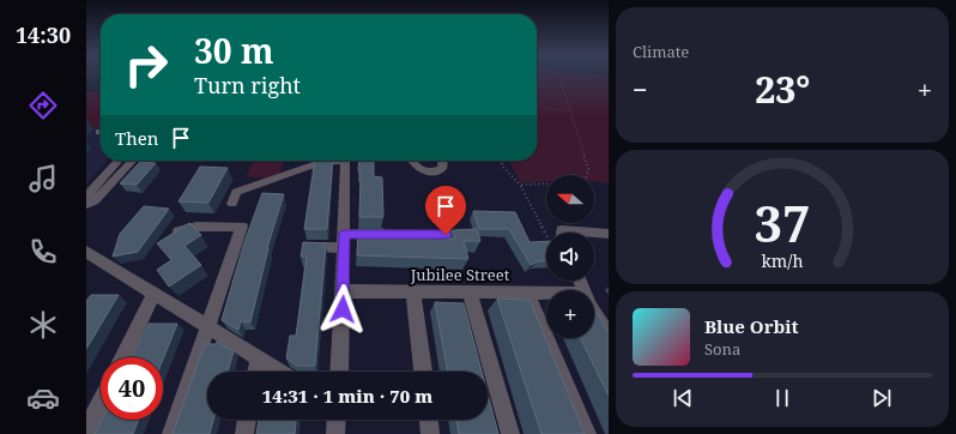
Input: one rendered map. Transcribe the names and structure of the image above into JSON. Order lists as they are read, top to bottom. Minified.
{"streets":{"street":["Jubilee Street"]},"north":"left","page":{"tabs":"14:30","tile":"Climate","turn":["30 m","Turn right"],"heat":["−","23°","+"],"then":"Then","map_buttons":"+","song":["Blue Orbit","Sona"],"limit":"40","trip":"14:31 · 1 min · 70 m","gauge":["37","km/h"]}}
